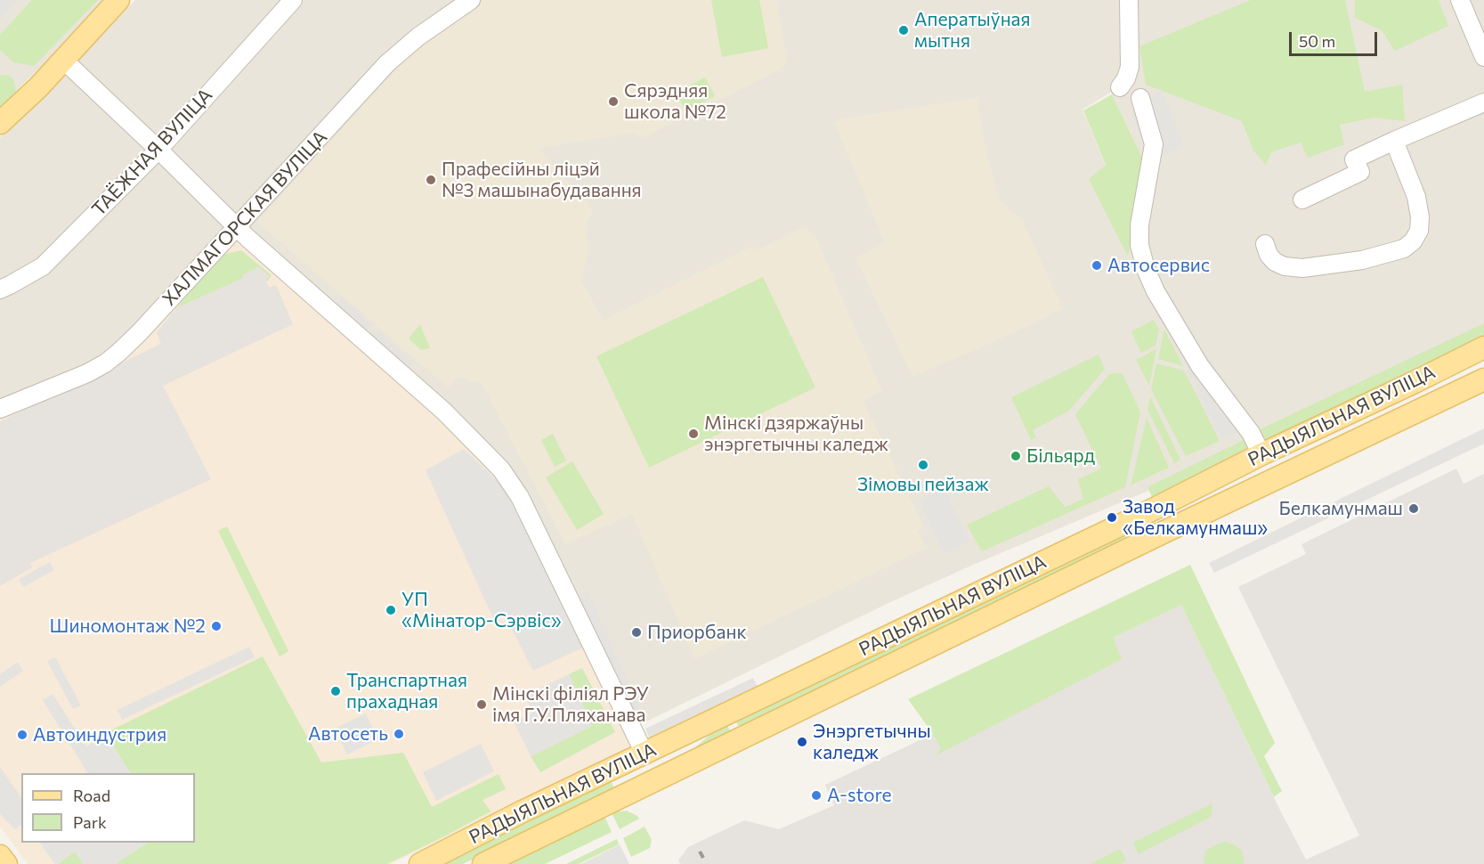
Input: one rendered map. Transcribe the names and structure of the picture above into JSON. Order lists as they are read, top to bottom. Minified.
{"streets":{"main road":["РАДЫЯЛЬНАЯ ВУЛІЦА"],"street":["ТАЁЖНАЯ ВУЛІЦА","ХАЛМАГОРСКАЯ ВУЛІЦА"]},"places":["Аператыўная мытня","Сярэдняя школа №72","Прафесійны ліцэй №3 машынабудавання","Автосервис","Мінскі дзяржаўны энэргетычны каледж","Більярд","Зімовы пейзаж","Белкамунмаш","Завод «Белкамунмаш»","УП «Мінатор-Сэрвіс»","Шиномонтаж №2","Приорбанк","Транспартная прахадная","Мінскі філіял РЭУ імя Г.У.Пляханава","Автосеть","Автоиндустрия","Энэргетычны каледж","А-store"],"legend":["Road","Park"],"scale_bar":"50 m"}
